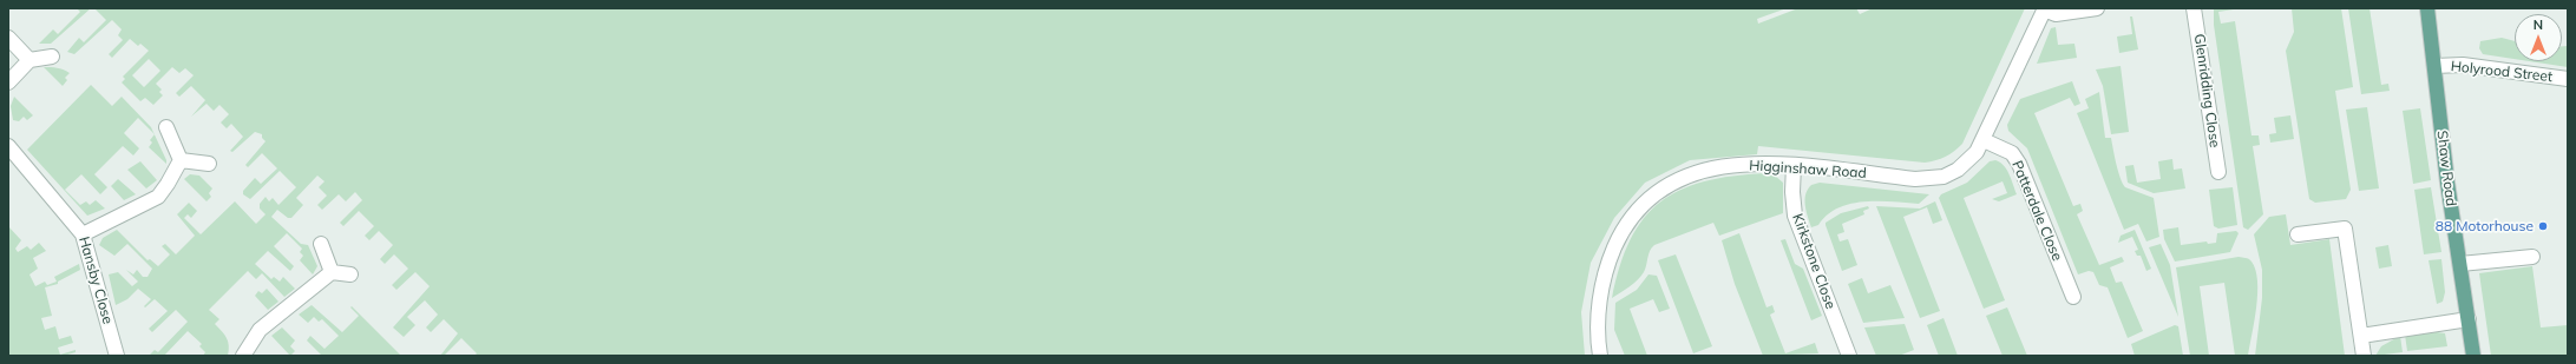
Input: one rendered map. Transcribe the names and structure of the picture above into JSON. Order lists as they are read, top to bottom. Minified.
{"streets":{"main road":["Shaw Road"],"street":["Holyrood Street","Glenridding Close","Higginshaw Road","Patterdale Close","Kirkstone Close","Hansby Close"]},"crossings":[["Holyrood Street","Shaw Road"],["Higginshaw Road","Patterdale Close"],["Higginshaw Road","Kirkstone Close"]],"places":["88 Motorhouse"],"north":"top"}
